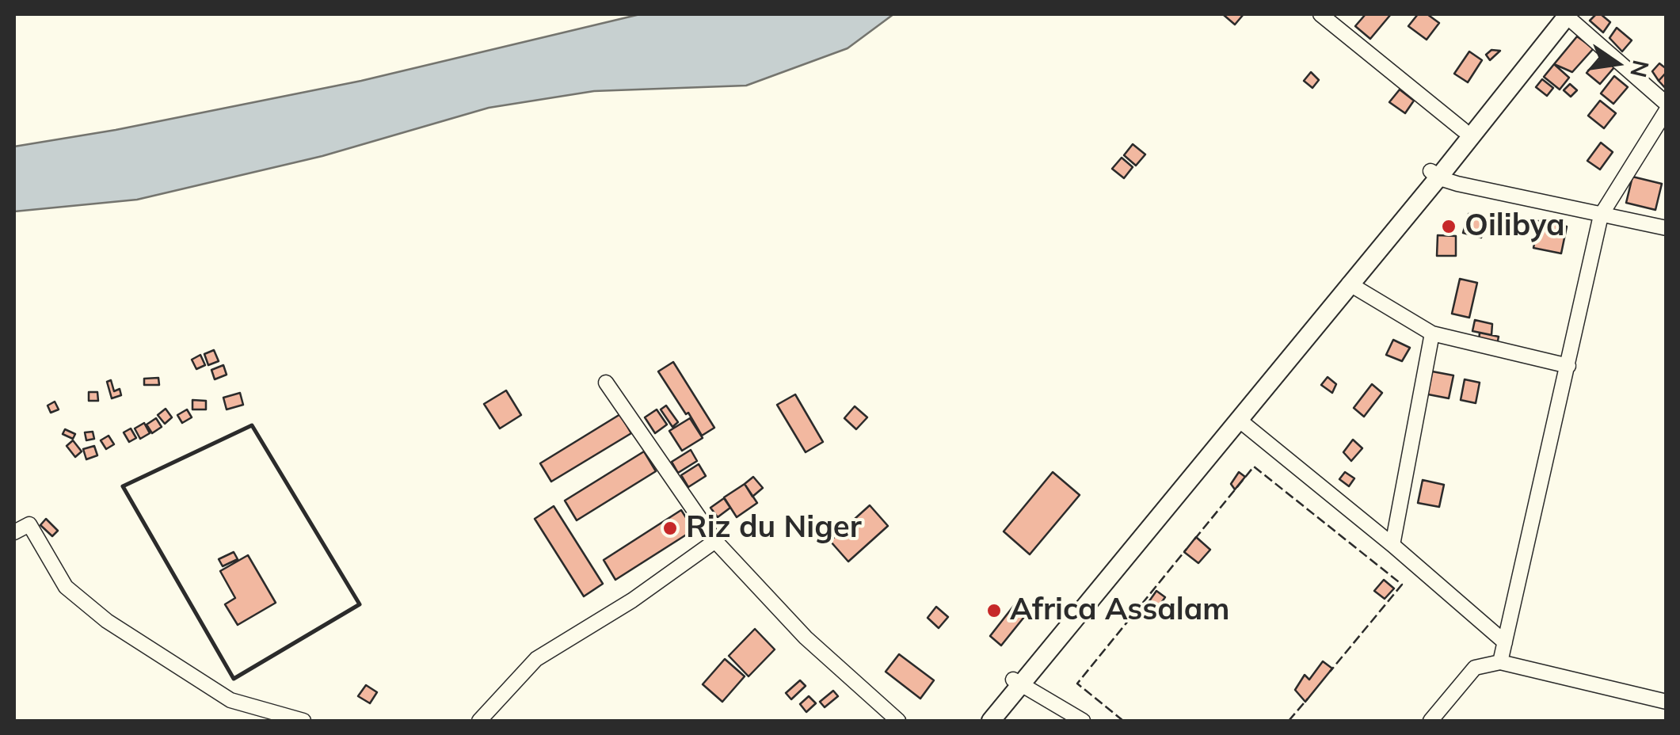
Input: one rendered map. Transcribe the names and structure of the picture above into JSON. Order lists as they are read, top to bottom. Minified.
{"places":["Oilibya","Riz du Niger","Africa Assalam"],"north":"right"}
